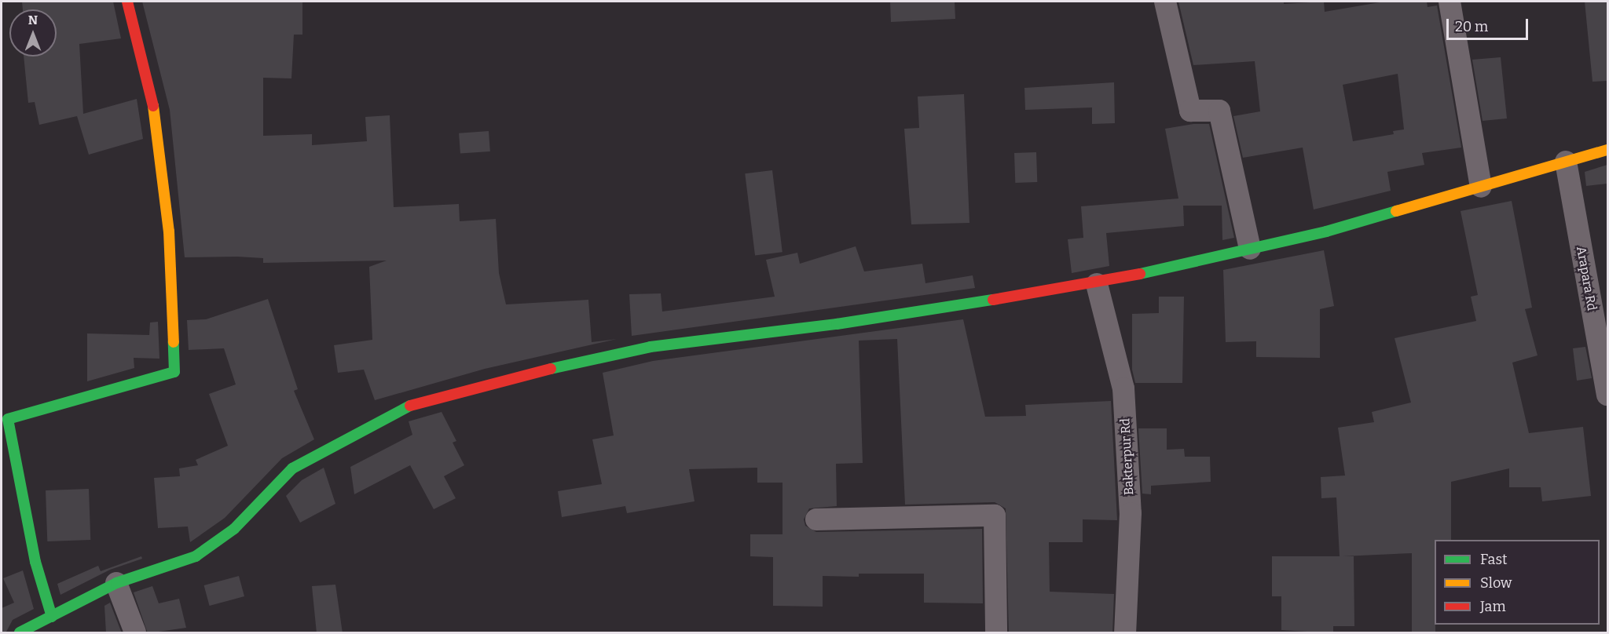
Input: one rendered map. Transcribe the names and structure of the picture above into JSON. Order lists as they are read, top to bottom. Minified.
{"streets":{"street":["Arapara Rd","Bakterpur Rd"]},"legend":["Fast","Slow","Jam"],"scale_bar":"20 m","north":"top"}
